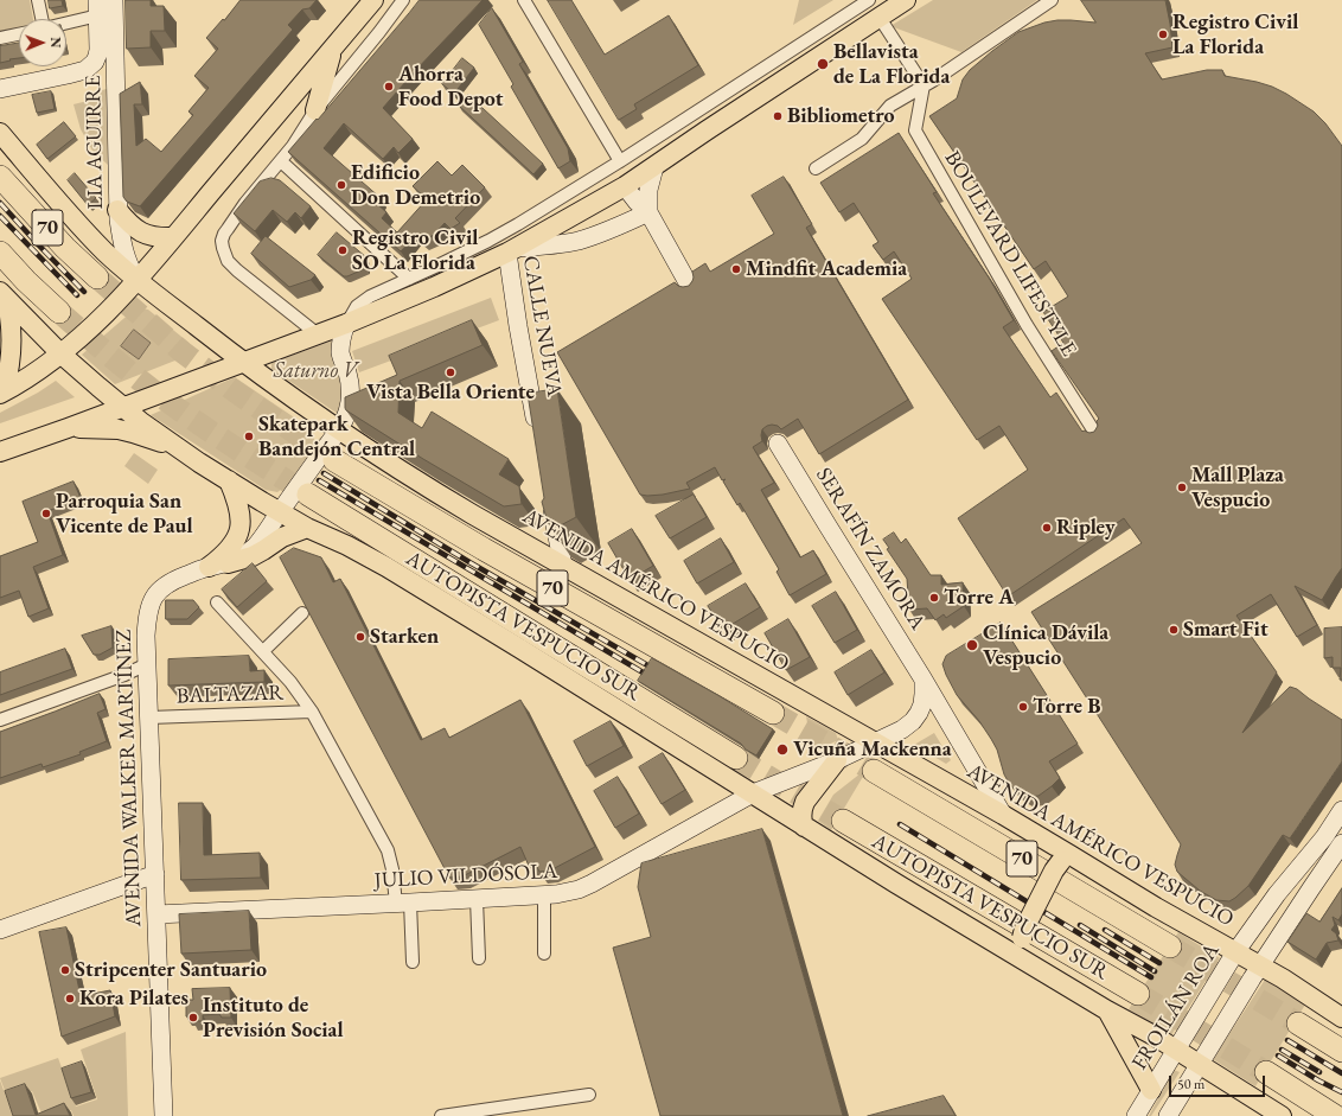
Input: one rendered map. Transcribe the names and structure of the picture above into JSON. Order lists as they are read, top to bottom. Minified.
{"streets":{"highway":["70","AUTOPISTA VESPUCIO SUR"],"main road":["LIA AGUIRRE","CALLE NUEVA","SERAFÍN ZAMORA","AVENIDA AMÉRICO VESPUCIO","AVENIDA WALKER MARTÍNEZ","JULIO VILDÓSOLA","FROILÁN ROA"],"street":["BOULEVARD LIFESTYLE","BALTAZAR"]},"crossings":[["LIA AGUIRRE","AVENIDA AMÉRICO VESPUCIO"],["SERAFÍN ZAMORA","AVENIDA AMÉRICO VESPUCIO"],["AVENIDA AMÉRICO VESPUCIO","AVENIDA WALKER MARTÍNEZ"],["AVENIDA AMÉRICO VESPUCIO","FROILÁN ROA"],["BALTAZAR","AVENIDA WALKER MARTÍNEZ"],["AVENIDA WALKER MARTÍNEZ","JULIO VILDÓSOLA"]],"parks":["Saturno V"],"places":["Registro Civil La Florida","Bellavista de La Florida","Ahorra Food Depot","Bibliometro","Edificio Don Demetrio","Registro Civil SO La Florida","Mindfit Academia","Vista Bella Oriente","Skatepark Bandejón Central","Mall Plaza Vespucio","Parroquia San Vicente de Paul","Ripley","Torre A","Smart Fit","Starken","Clínica Dávila Vespucio","Torre B","Vicuña Mackenna","Stripcenter Santuario","Kora Pilates","Instituto de Previsión Social"],"scale_bar":"50 m","north":"right"}
